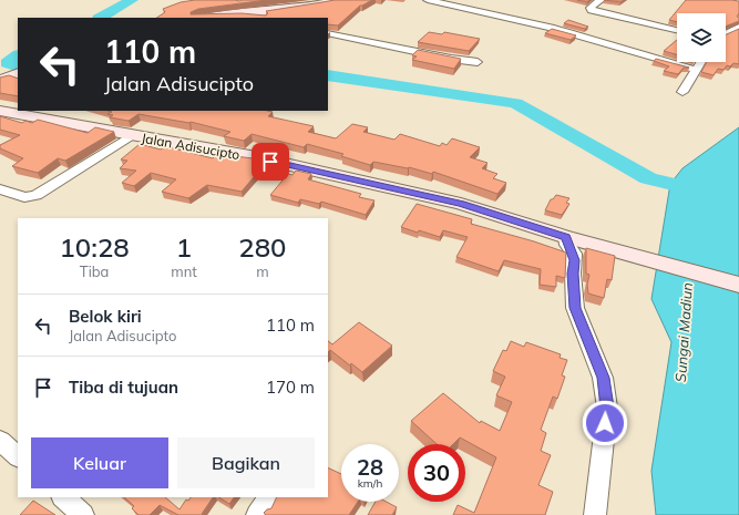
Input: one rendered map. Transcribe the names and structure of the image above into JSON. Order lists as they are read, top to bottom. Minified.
{"streets":{"main road":["Jalan Adisucipto"]},"water":["Sungai Madiun"],"page":{"turn":["110 m","Jalan Adisucipto"],"eta":["10:28","Tiba","1","mnt","280","m"],"list":[{"name":"Belok kiri","note":"Jalan Adisucipto","value":"110 m"},{"name":"Tiba di tujuan","value":"170 m"}],"buttons":["Keluar","Bagikan"],"speed":"28 km/h","limit":"30"}}
